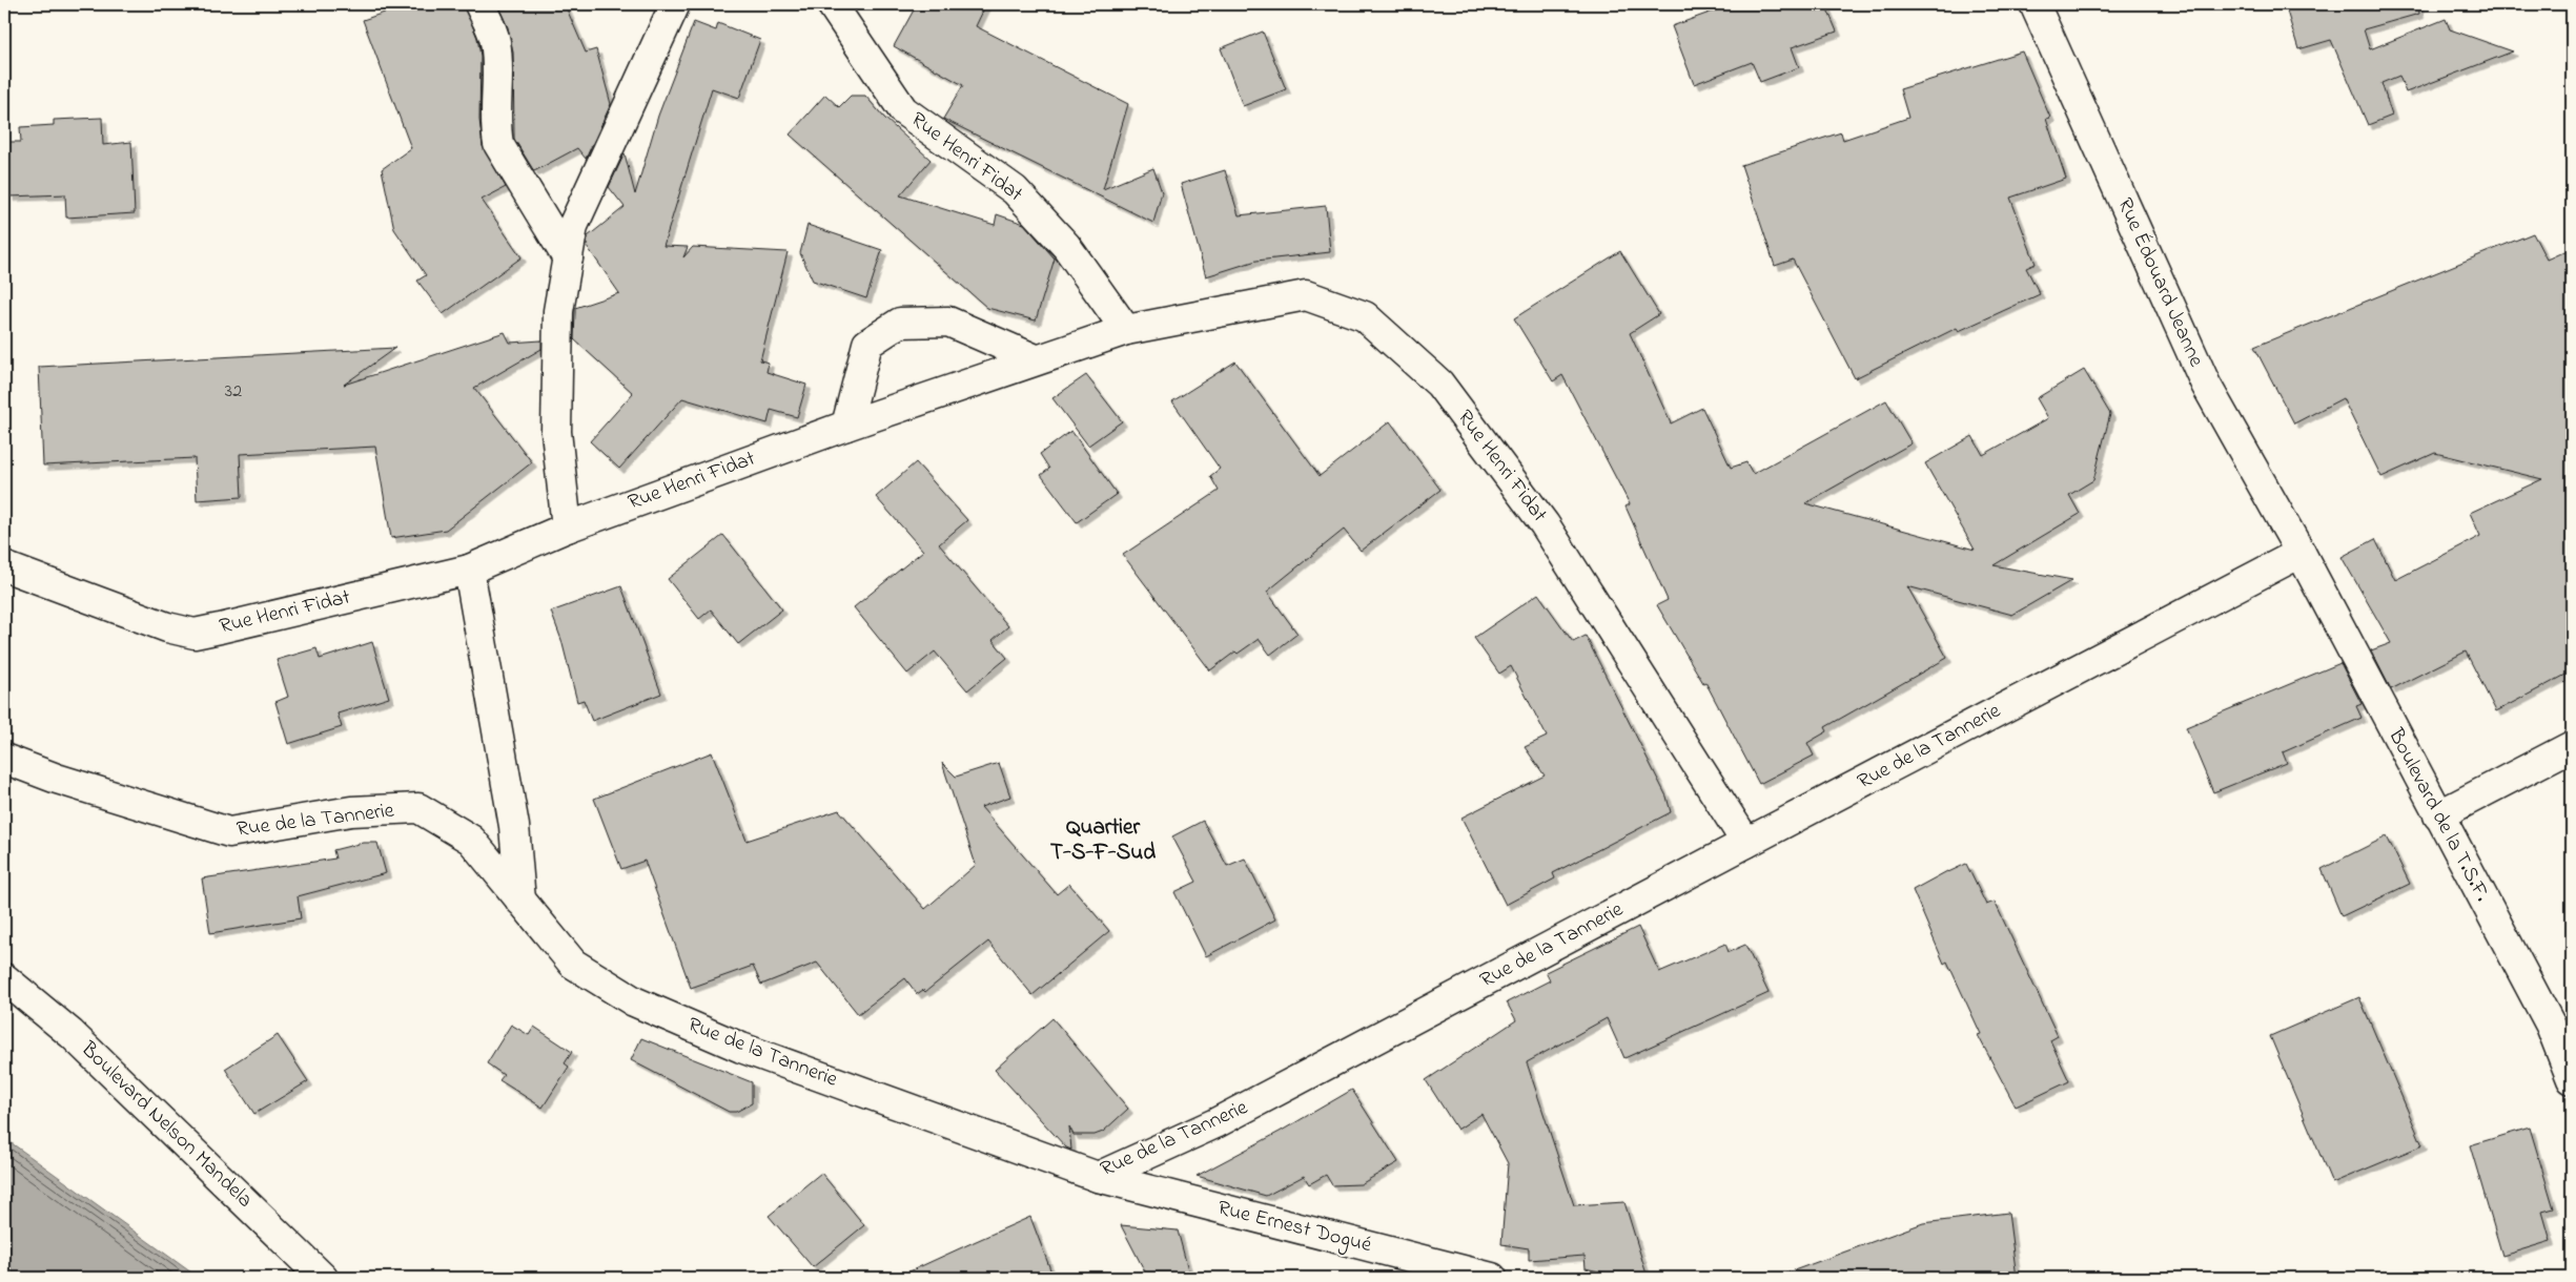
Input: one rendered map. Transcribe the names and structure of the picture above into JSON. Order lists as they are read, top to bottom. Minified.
{"streets":{"street":["Rue Henri Fidat","Rue Édouard Jeanne","Rue de la Tannerie","Boulevard de la T.S.F.","Boulevard Nelson Mandela","Rue Ernest Dogué"]},"crossings":[["Rue Henri Fidat","Rue de la Tannerie"],["Rue Édouard Jeanne","Rue de la Tannerie"],["Rue Édouard Jeanne","Boulevard de la T.S.F."],["Rue de la Tannerie","Boulevard de la T.S.F."],["Rue de la Tannerie","Rue Ernest Dogué"]],"districts":["Quartier T-S-F-Sud"],"house_numbers":["32"]}
